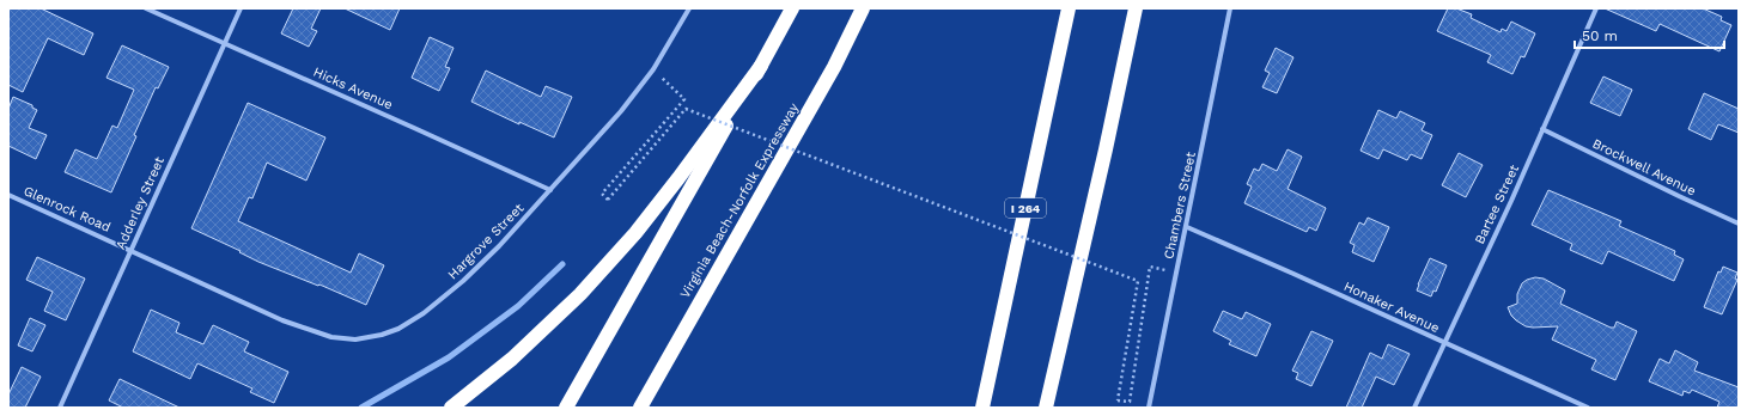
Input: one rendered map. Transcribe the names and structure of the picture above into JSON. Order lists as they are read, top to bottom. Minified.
{"streets":{"highway":["Virginia Beach-Norfolk Expressway","I 264"],"street":["Hicks Avenue","Brockwell Avenue","Adderley Street","Bartee Street","Chambers Street","Glenrock Road","Hargrove Street","Honaker Avenue"]},"crossings":[["Hicks Avenue","Adderley Street"],["Hicks Avenue","Hargrove Street"],["Brockwell Avenue","Bartee Street"],["Adderley Street","Glenrock Road"],["Bartee Street","Honaker Avenue"],["Chambers Street","Honaker Avenue"],["Glenrock Road","Hargrove Street"]],"scale_bar":"50 m"}
